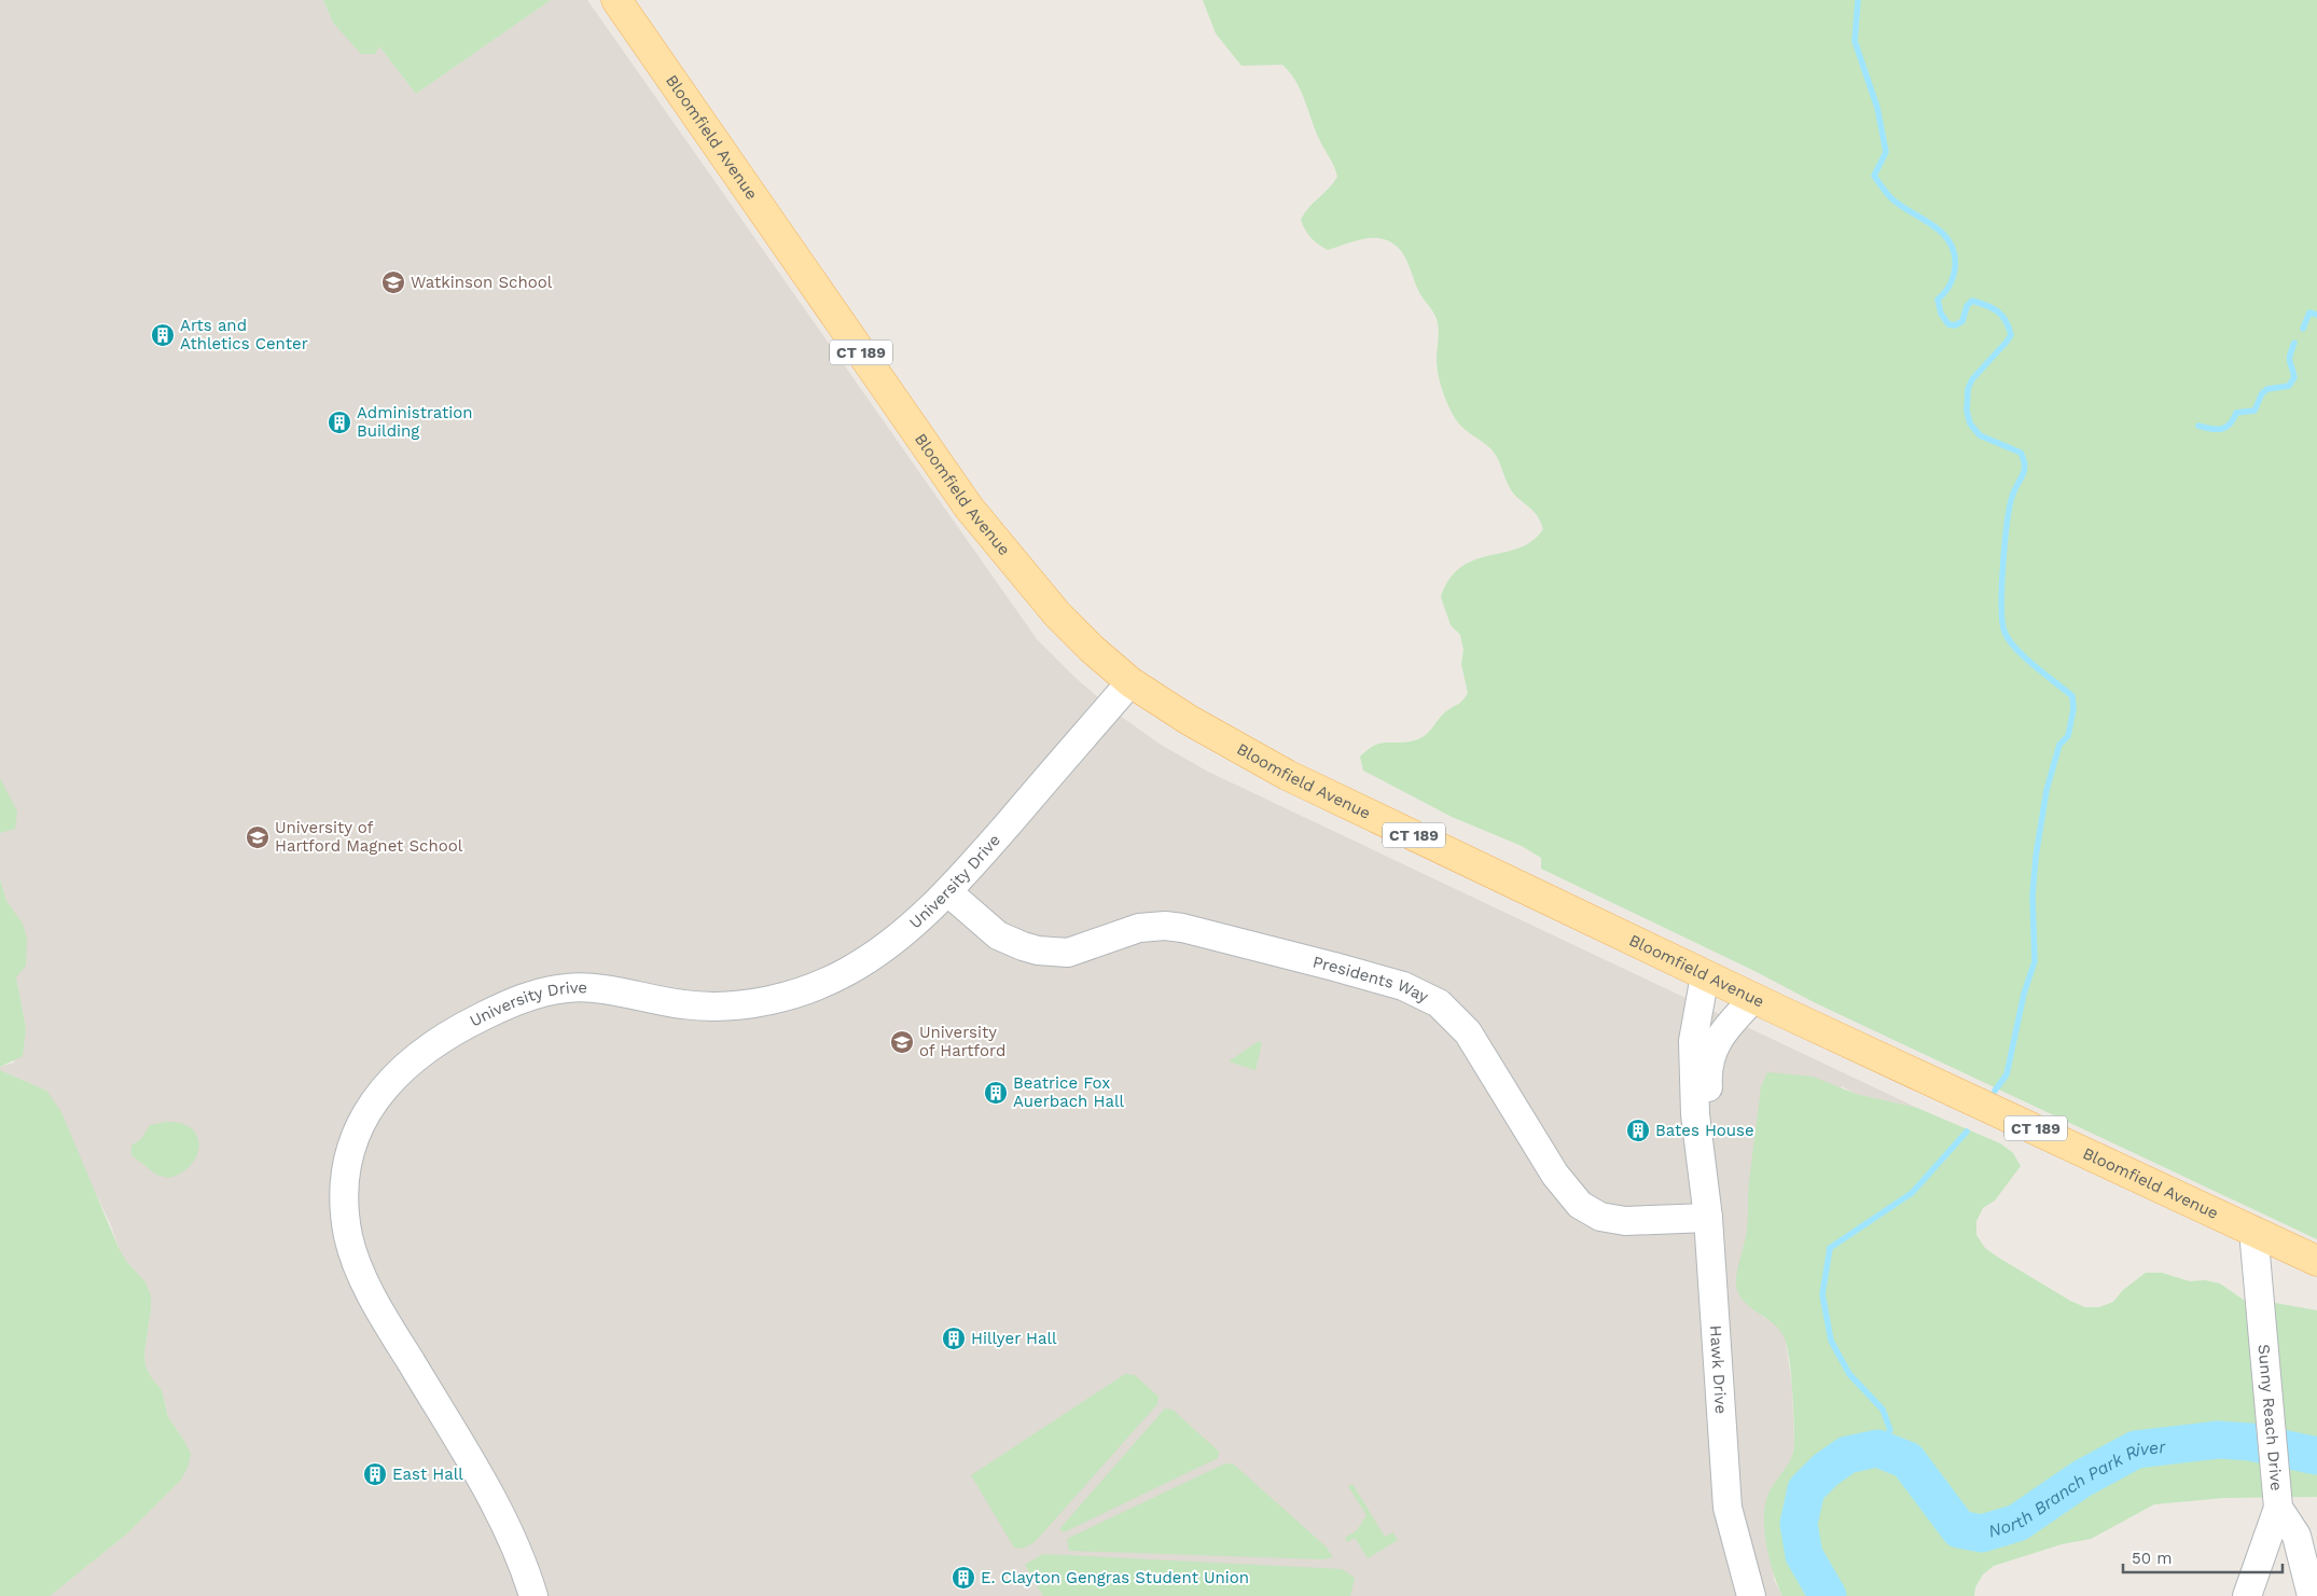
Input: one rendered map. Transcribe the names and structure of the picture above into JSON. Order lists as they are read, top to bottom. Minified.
{"streets":{"main road":["Bloomfield Avenue","CT 189"],"street":["University Drive","Presidents Way","Hawk Drive","Sunny Reach Drive"]},"crossings":[["Bloomfield Avenue","University Drive"],["Bloomfield Avenue","Hawk Drive"],["Bloomfield Avenue","Sunny Reach Drive"],["University Drive","Presidents Way"],["Presidents Way","Hawk Drive"]],"water":["North Branch Park River"],"places":{"school or university":["Watkinson School","University of Hartford Magnet School","University of Hartford"],"building":["Arts and Athletics Center","Administration Building","Beatrice Fox Auerbach Hall","Bates House","Hillyer Hall","East Hall","E. Clayton Gengras Student Union"]},"scale_bar":"50 m"}
